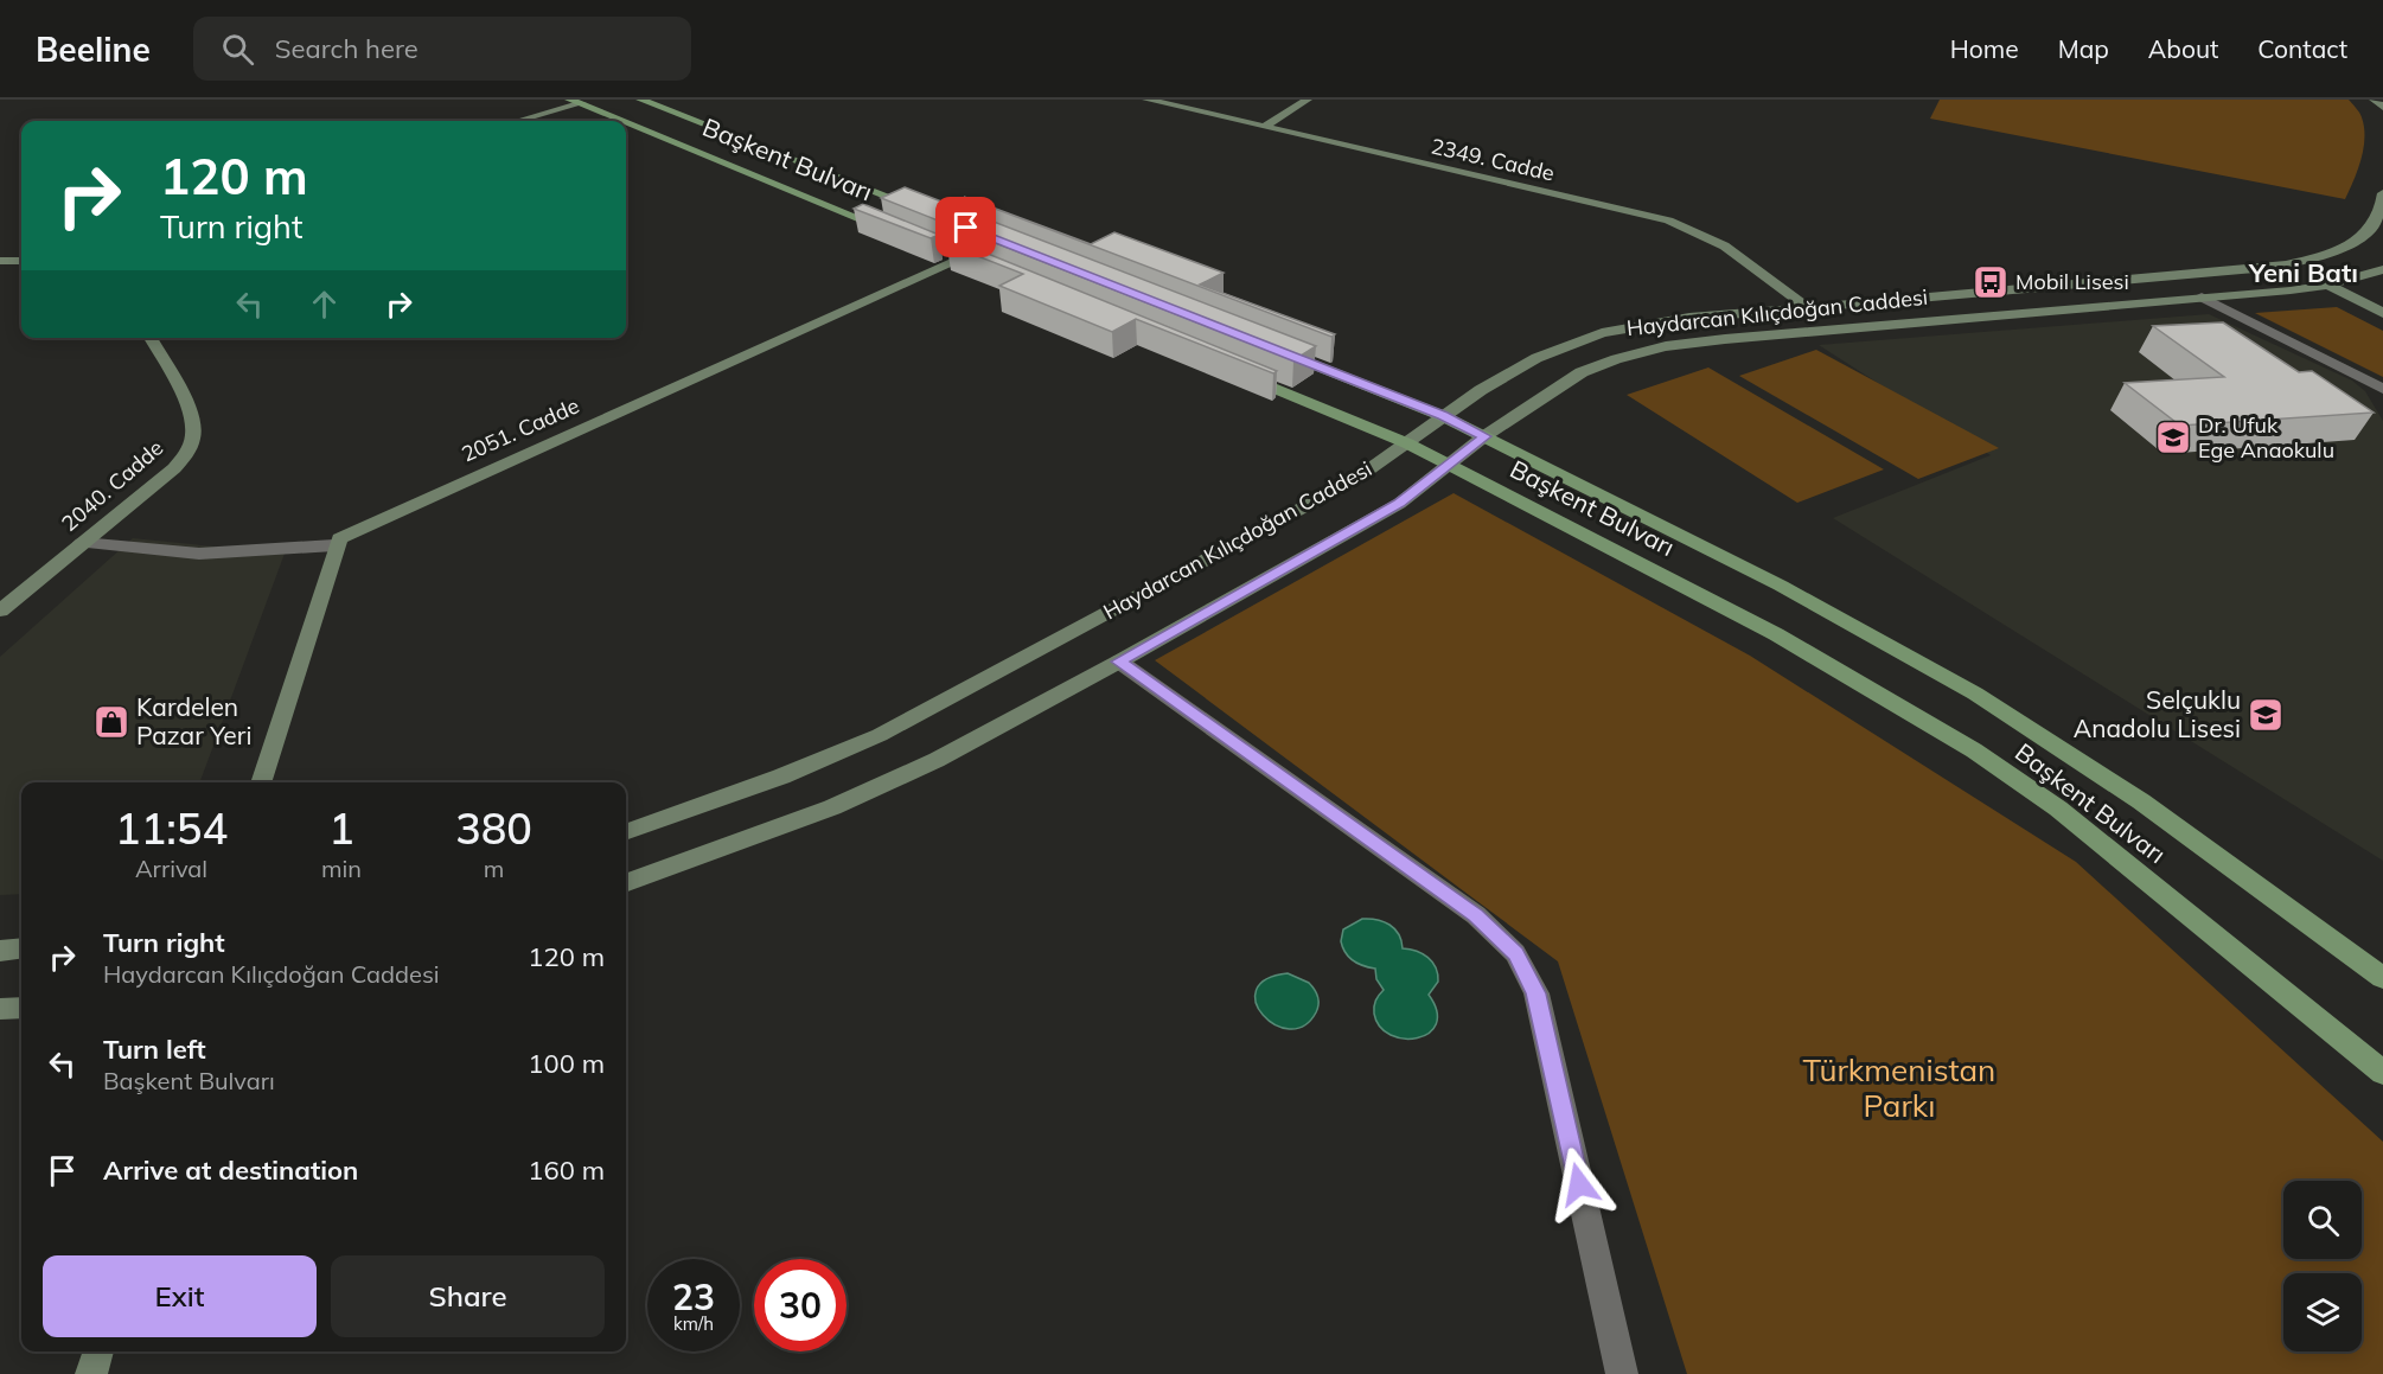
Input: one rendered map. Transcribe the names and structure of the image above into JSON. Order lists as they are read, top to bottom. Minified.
{"streets":{"main road":["Başkent Bulvarı","2349. Cadde","Haydarcan Kılıçdoğan Caddesi","2051. Cadde","2040. Cadde"]},"crossings":[["Başkent Bulvarı","Haydarcan Kılıçdoğan Caddesi"],["2349. Cadde","Haydarcan Kılıçdoğan Caddesi"]],"districts":["Yeni Batı"],"parks":["Türkmenistan Parkı"],"places":{"bus stop":["Mobil Lisesi"],"school or university":["Dr. Ufuk Ege Anaokulu","Selçuklu Anadolu Lisesi"],"shop":["Kardelen Pazar Yeri"]},"page":{"header":"Beeline","search":"Search here","nav":["Home","Map","About","Contact"],"turn":["120 m","Turn right"],"eta":["11:54","Arrival","1","min","380","m"],"list":[{"name":"Turn right","note":"Haydarcan Kılıçdoğan Caddesi","value":"120 m"},{"name":"Turn left","note":"Başkent Bulvarı","value":"100 m"},{"name":"Arrive at destination","value":"160 m"}],"buttons":["Exit","Share"],"speed":"23 km/h","limit":"30"}}
